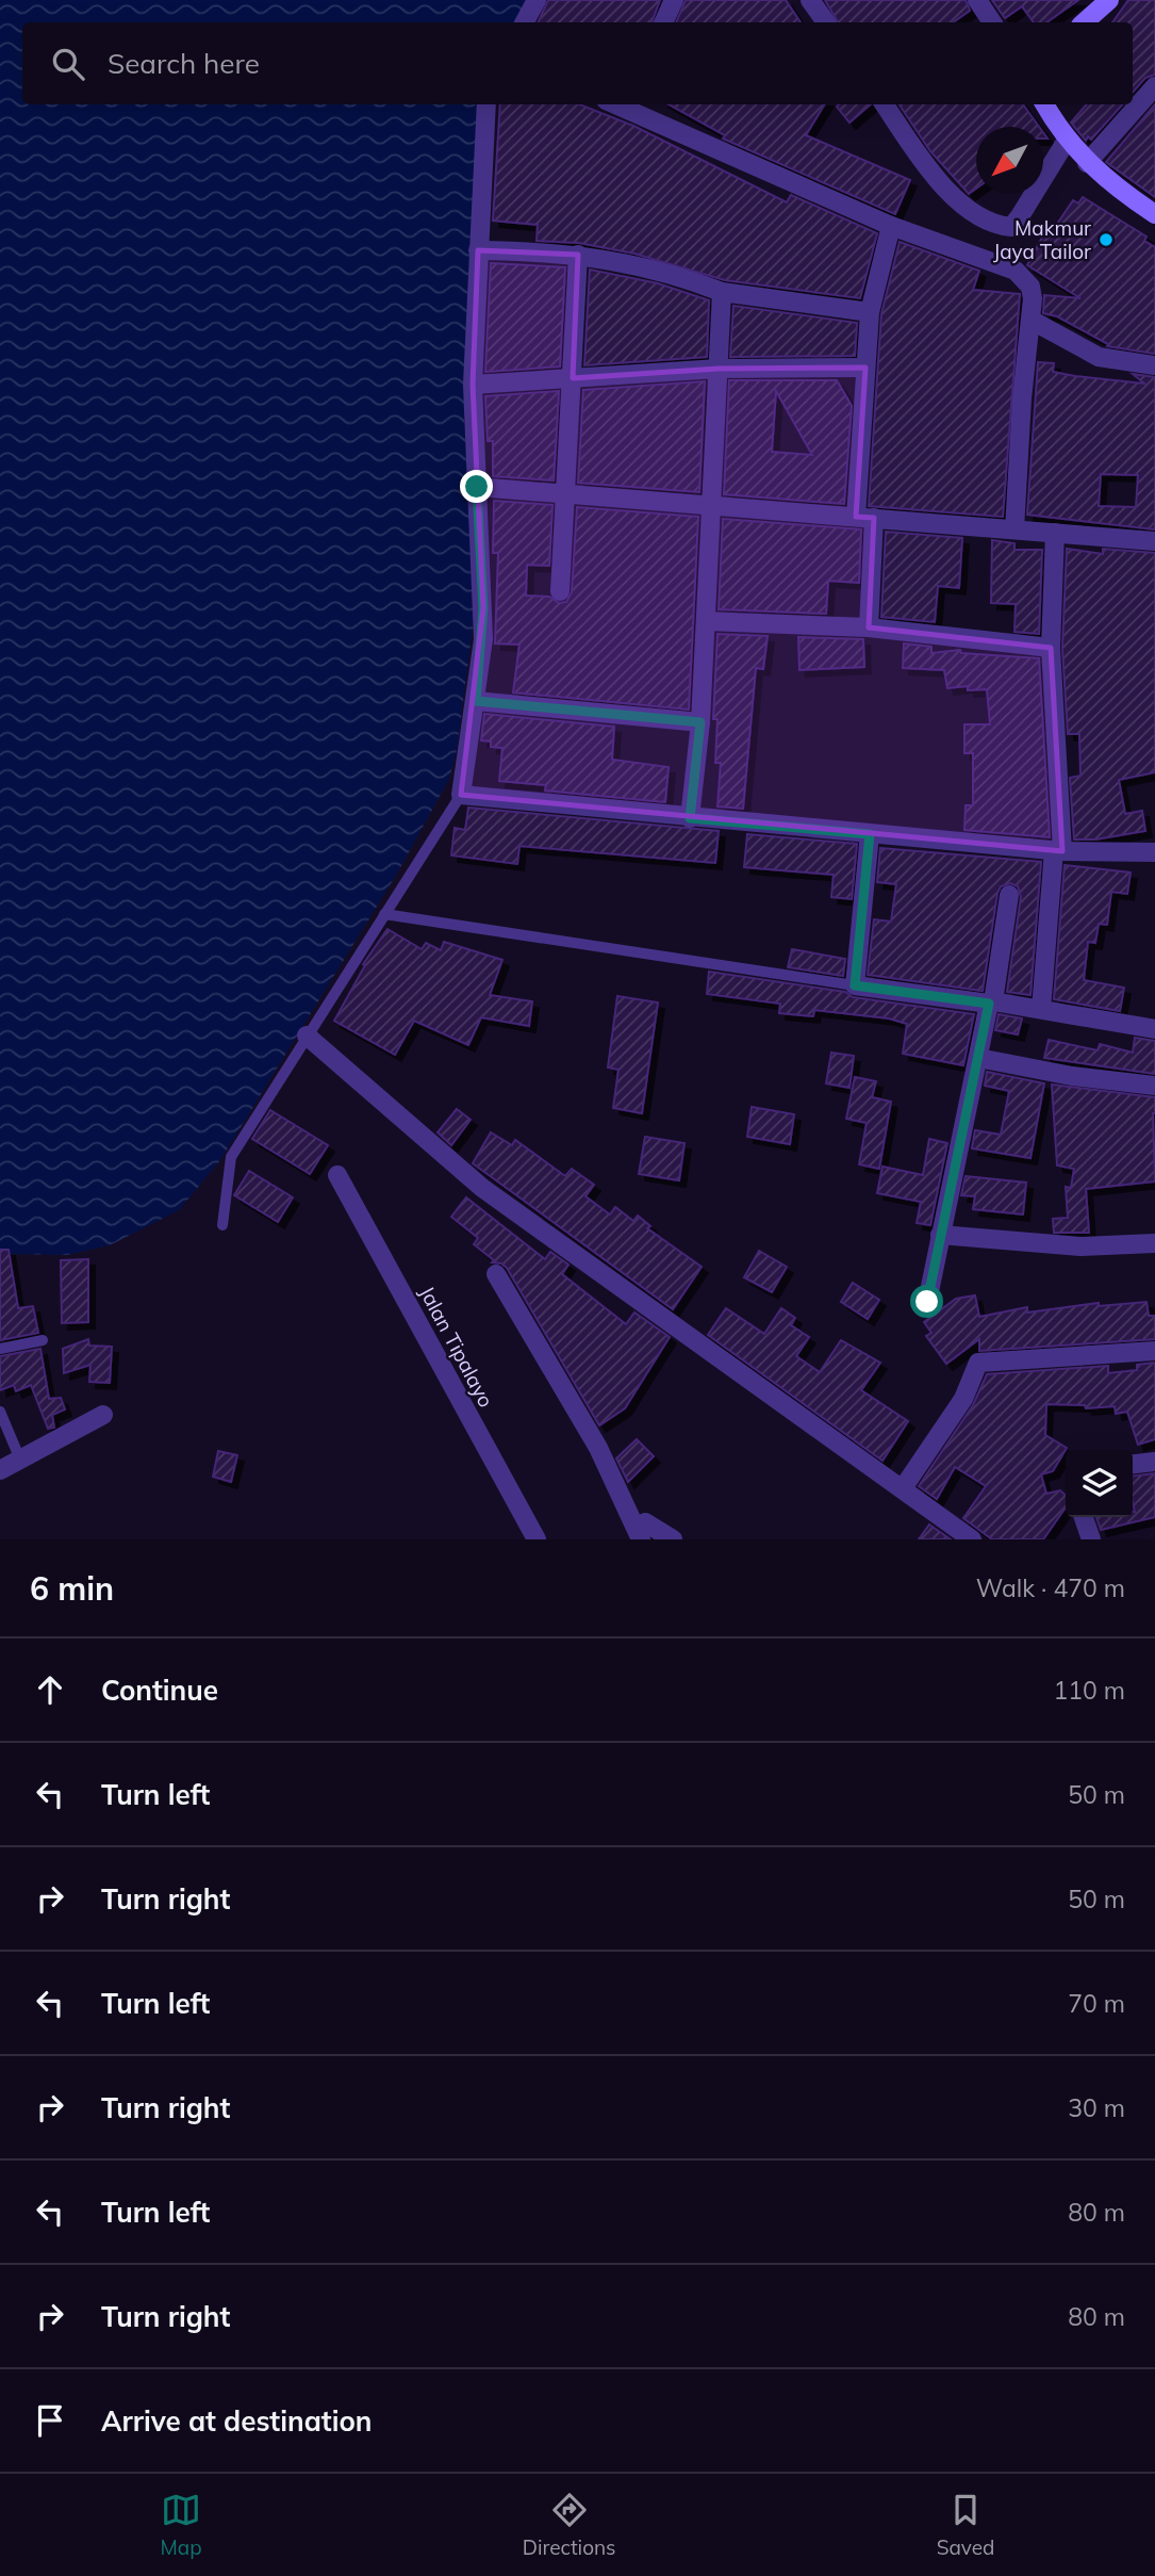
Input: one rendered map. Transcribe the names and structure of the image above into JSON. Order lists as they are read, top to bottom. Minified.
{"streets":{"street":["Jalan Tipalayo"]},"places":["Makmur Jaya Tailor"],"north":"bottom left","page":{"search":"Search here","heading":["6 min","Walk · 470 m"],"list":[["Continue","110 m"],["Turn left","50 m"],["Turn right","50 m"],["Turn left","70 m"],["Turn right","30 m"],["Turn left","80 m"],["Turn right","80 m"],"Arrive at destination"],"nav":["Map","Directions","Saved"]}}
